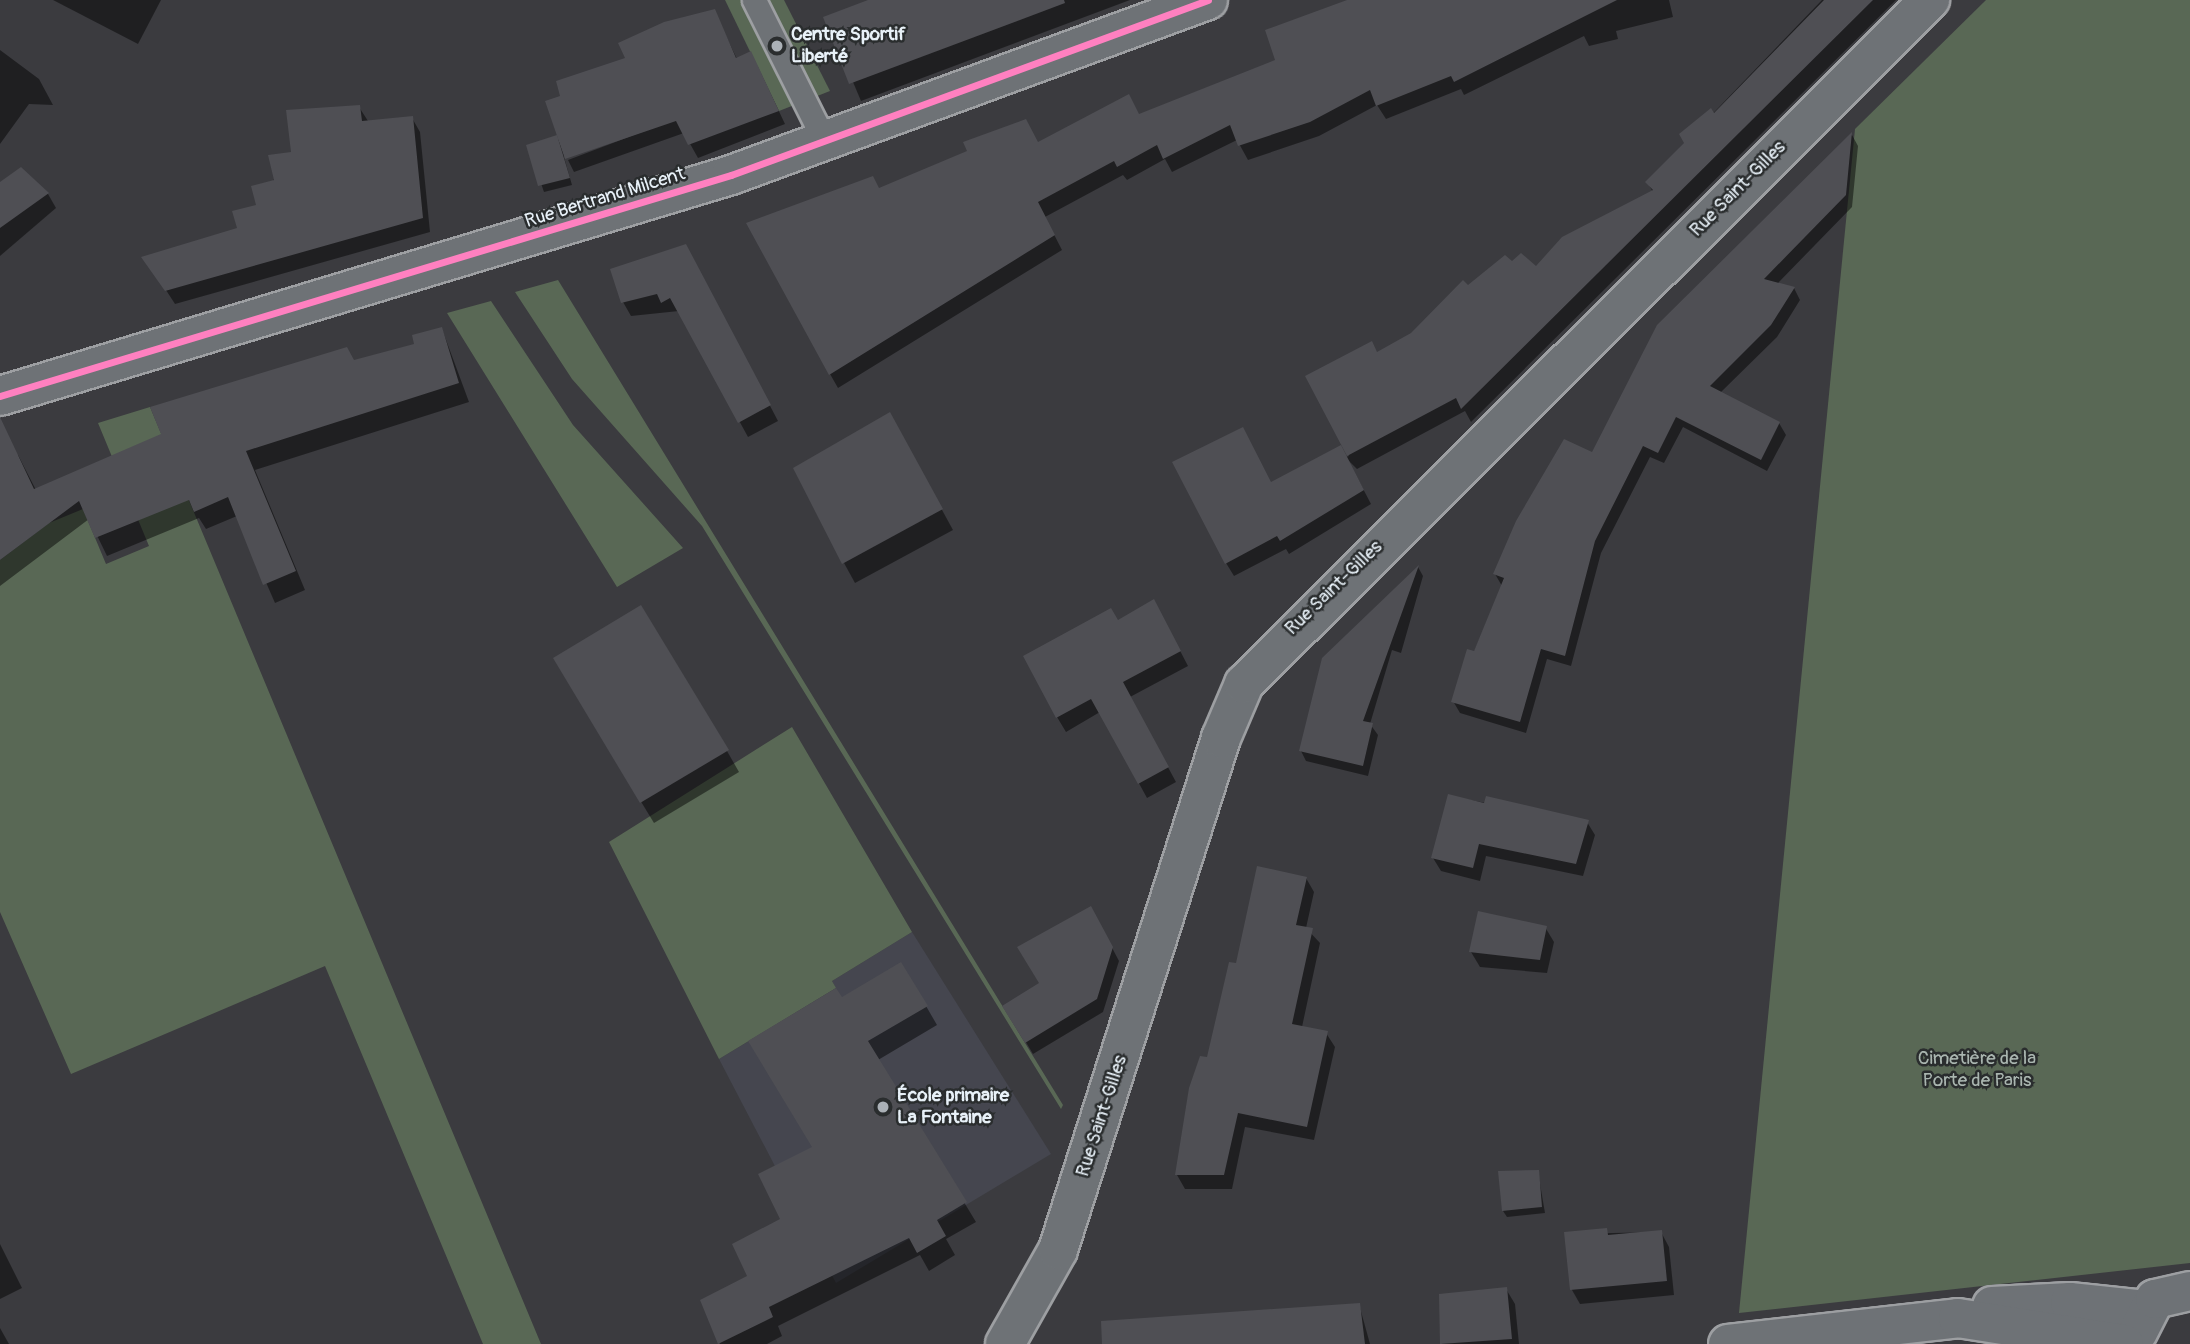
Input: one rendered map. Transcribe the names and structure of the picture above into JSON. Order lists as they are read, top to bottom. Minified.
{"streets":{"street":["Rue Saint-Gilles","Rue Bertrand Milcent"]},"parks":["Cimetière de la Porte de Paris"],"places":["Centre Sportif Liberté","École primaire La Fontaine"]}
